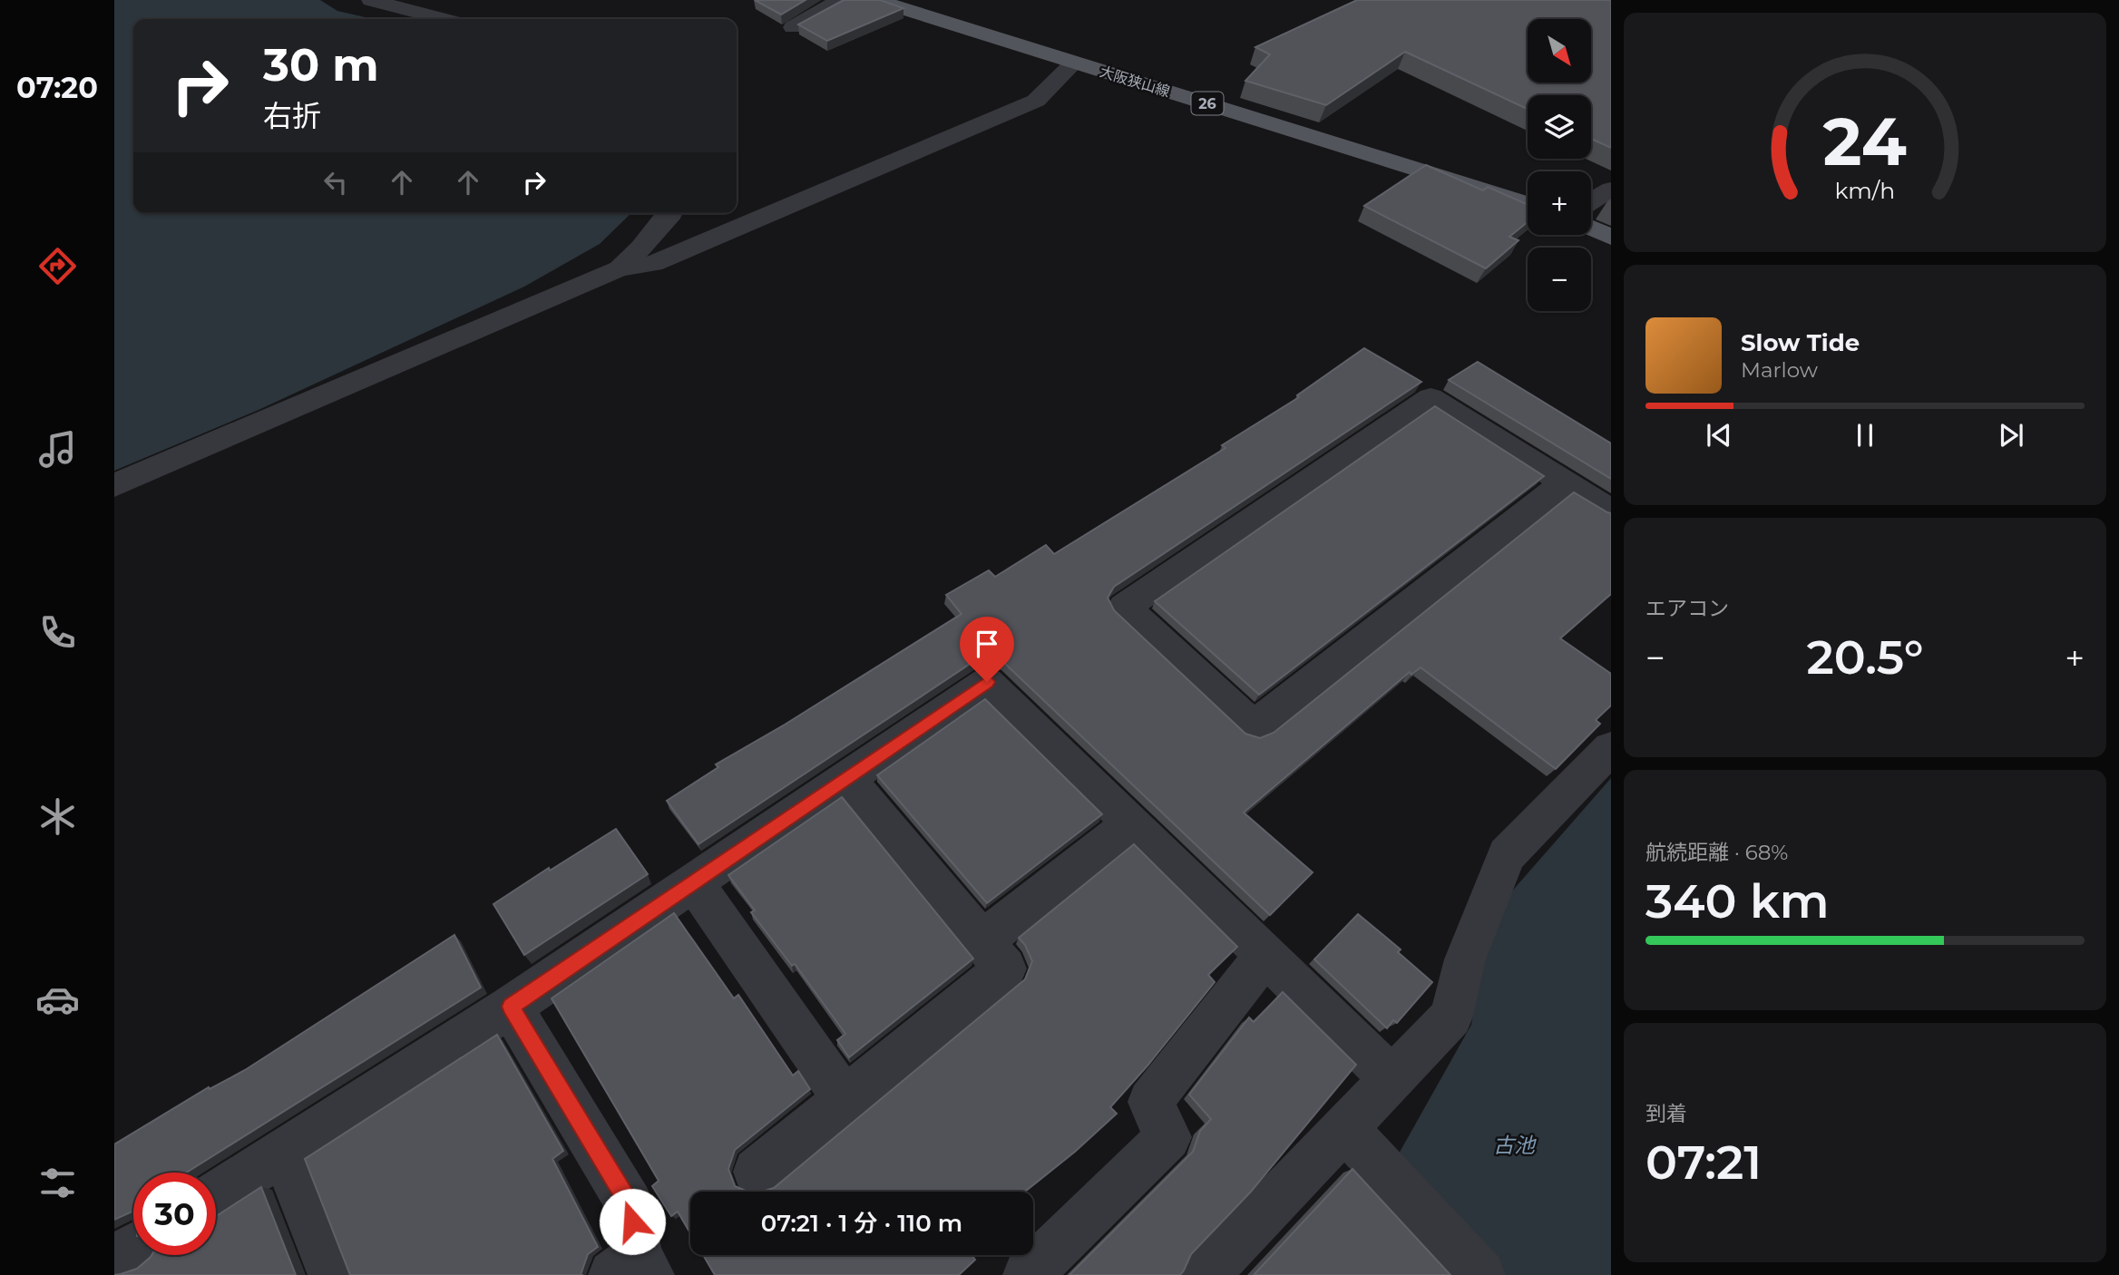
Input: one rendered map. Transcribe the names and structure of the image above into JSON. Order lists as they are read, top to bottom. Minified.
{"streets":{"main road":["大阪狭山線","26"]},"water":["古池"],"north":"bottom right","page":{"tabs":"07:20","map_buttons":["+","−"],"turn":["30 m","右折"],"song":["Slow Tide","Marlow"],"tile":["エアコン",["航続距離 · 68%","340 km"],["到着","07:21"]],"heat":["−","20.5°","+"],"limit":"30","trip":"07:21 · 1 分 · 110 m","gauge":["24","km/h"]}}
